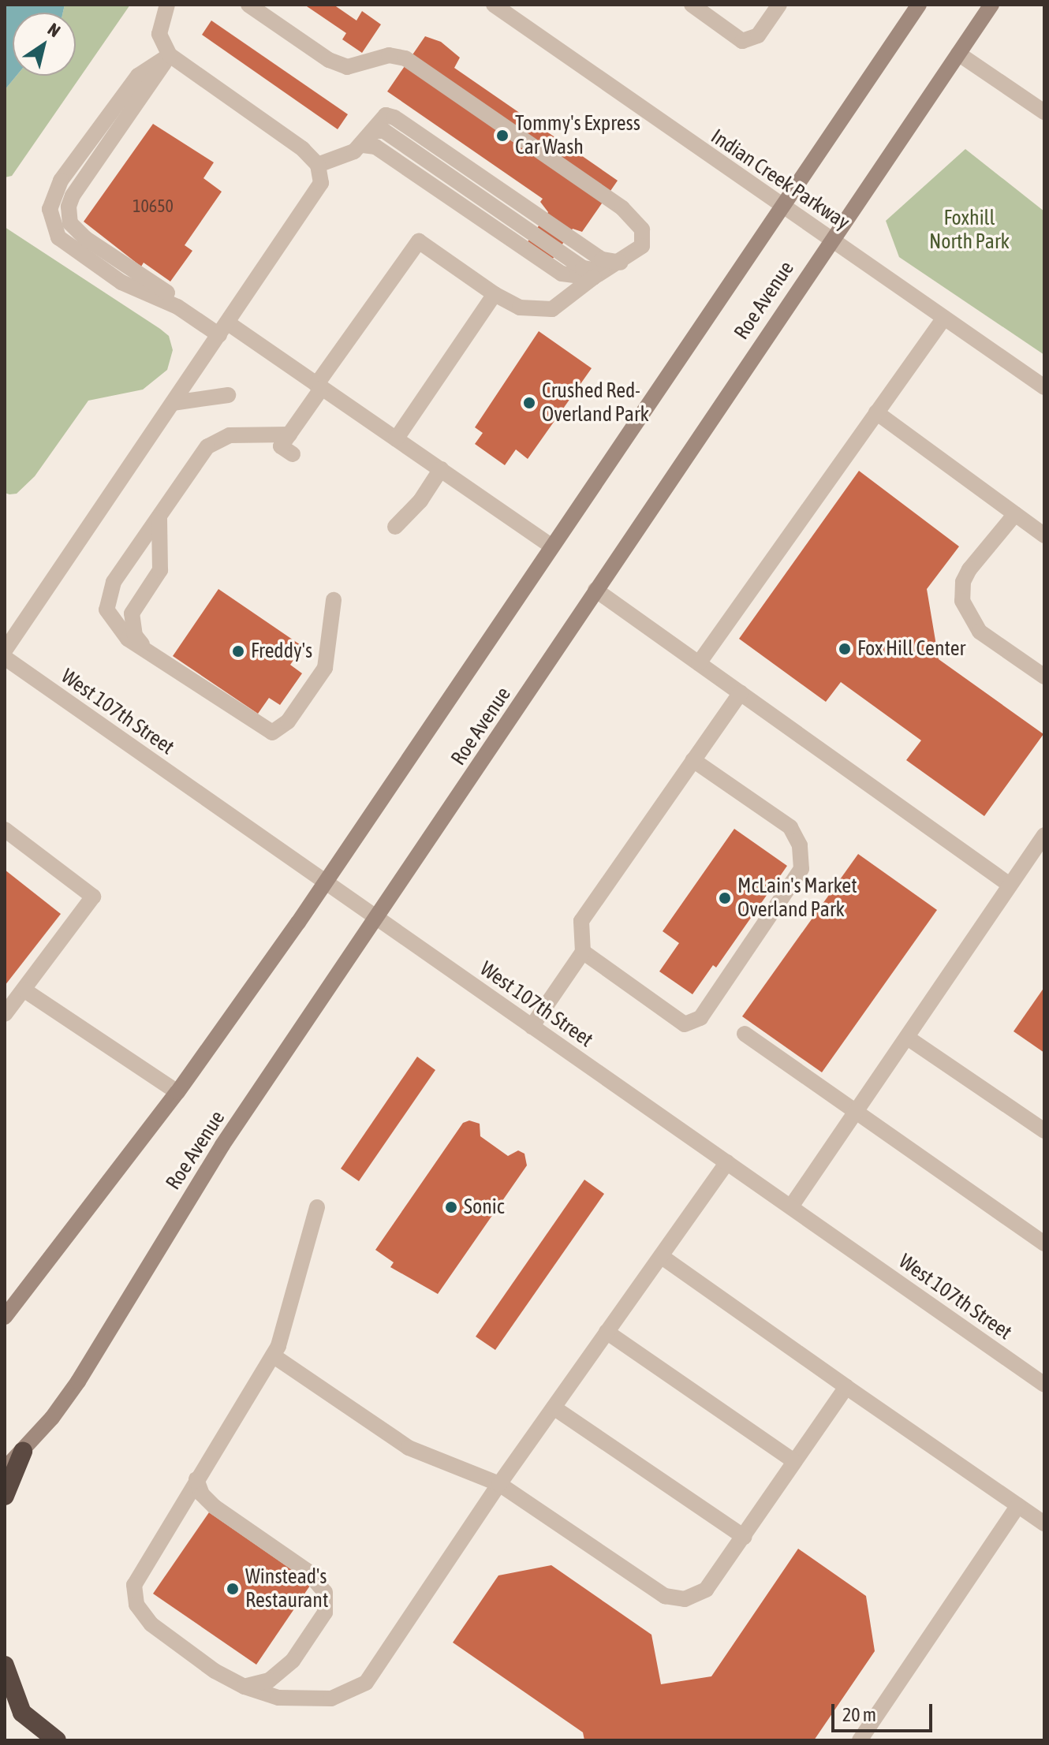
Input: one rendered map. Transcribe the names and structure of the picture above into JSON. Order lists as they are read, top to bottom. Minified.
{"streets":{"main road":["Roe Avenue"],"street":["Indian Creek Parkway","West 107th Street"]},"crossings":[["Indian Creek Parkway","Roe Avenue"],["Roe Avenue","West 107th Street"]],"parks":["Foxhill North Park"],"places":["Tommy's Express Car Wash","Crushed Red- Overland Park","Fox Hill Center","Freddy's","McLain's Market Overland Park","Sonic","Winstead's Restaurant"],"house_numbers":["10650"],"scale_bar":"20 m","north":"top right"}
